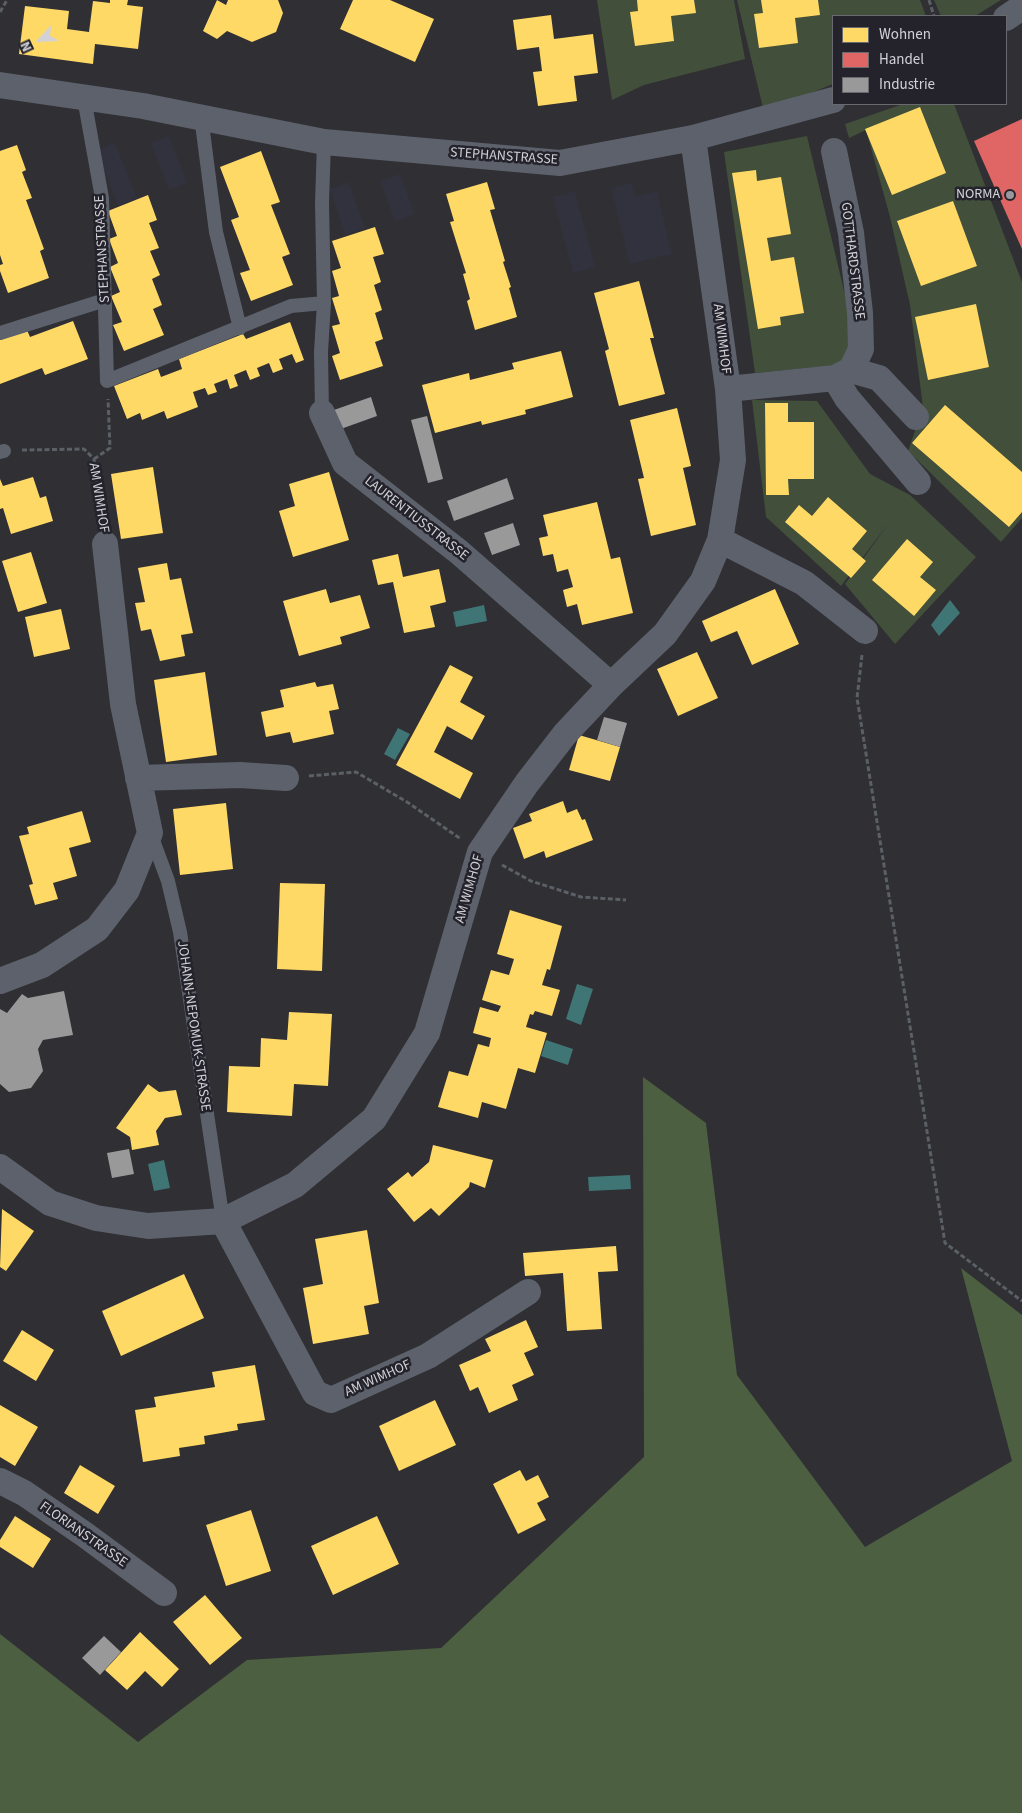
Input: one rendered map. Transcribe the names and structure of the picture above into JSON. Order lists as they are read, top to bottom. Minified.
{"streets":{"street":["STEPHANSTRASSE","GOTTHARDSTRASSE","AM WIMHOF","LAURENTIUSSTRASSE","JOHANN-NEPOMUK-STRASSE","FLORIANSTRASSE"]},"crossings":[["STEPHANSTRASSE","AM WIMHOF"],["STEPHANSTRASSE","LAURENTIUSSTRASSE"],["AM WIMHOF","LAURENTIUSSTRASSE"],["AM WIMHOF","JOHANN-NEPOMUK-STRASSE"]],"places":["NORMA"],"legend":["Wohnen","Handel","Industrie"],"north":"bottom left"}
